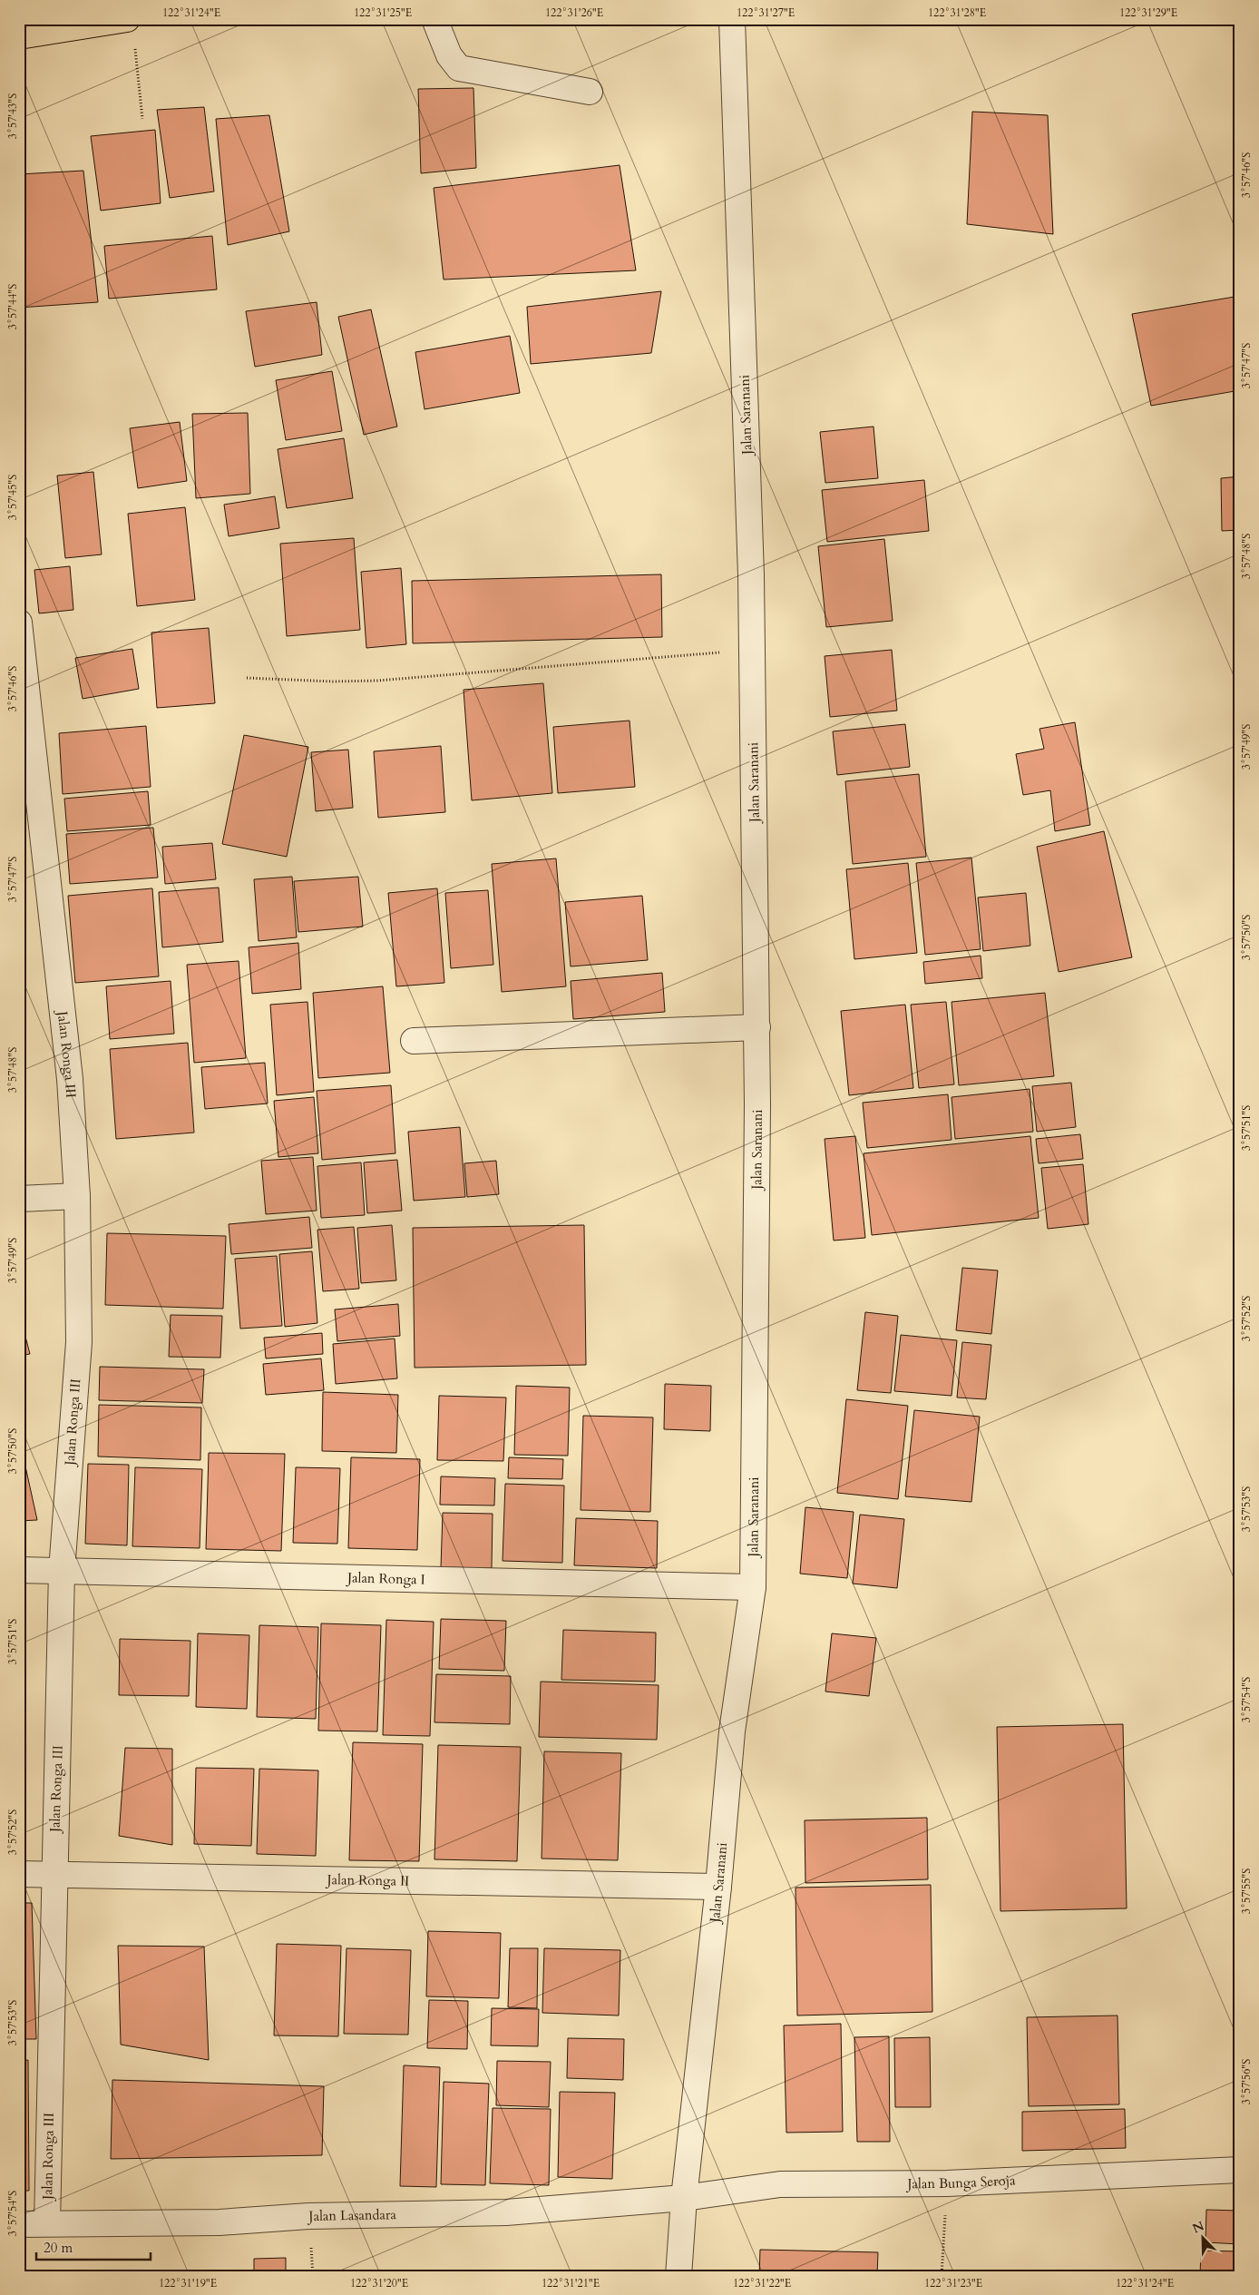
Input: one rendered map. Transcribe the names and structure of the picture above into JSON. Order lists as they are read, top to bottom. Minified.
{"streets":{"street":["Jalan Saranani","Jalan Ronga III","Jalan Ronga I","Jalan Ronga II","Jalan Bunga Seroja","Jalan Lasandara"]},"crossings":[["Jalan Saranani","Jalan Ronga I"],["Jalan Saranani","Jalan Ronga II"],["Jalan Saranani","Jalan Bunga Seroja"],["Jalan Saranani","Jalan Lasandara"],["Jalan Ronga III","Jalan Ronga I"],["Jalan Ronga III","Jalan Ronga II"],["Jalan Ronga III","Jalan Lasandara"],["Jalan Bunga Seroja","Jalan Lasandara"]],"scale_bar":"20 m","north":"top left","coordinates":["122°31'24\"E","122°31'25\"E","122°31'26\"E","122°31'27\"E","122°31'28\"E","122°31'29\"E","3°57'43\"S","3°57'46\"S","3°57'44\"S","3°57'47\"S","3°57'45\"S","3°57'48\"S","3°57'49\"S","3°57'50\"S","3°57'51\"S","3°57'52\"S","3°57'53\"S","3°57'54\"S","3°57'55\"S","3°57'56\"S","122°31'19\"E","122°31'20\"E","122°31'21\"E","122°31'22\"E","122°31'23\"E"]}
